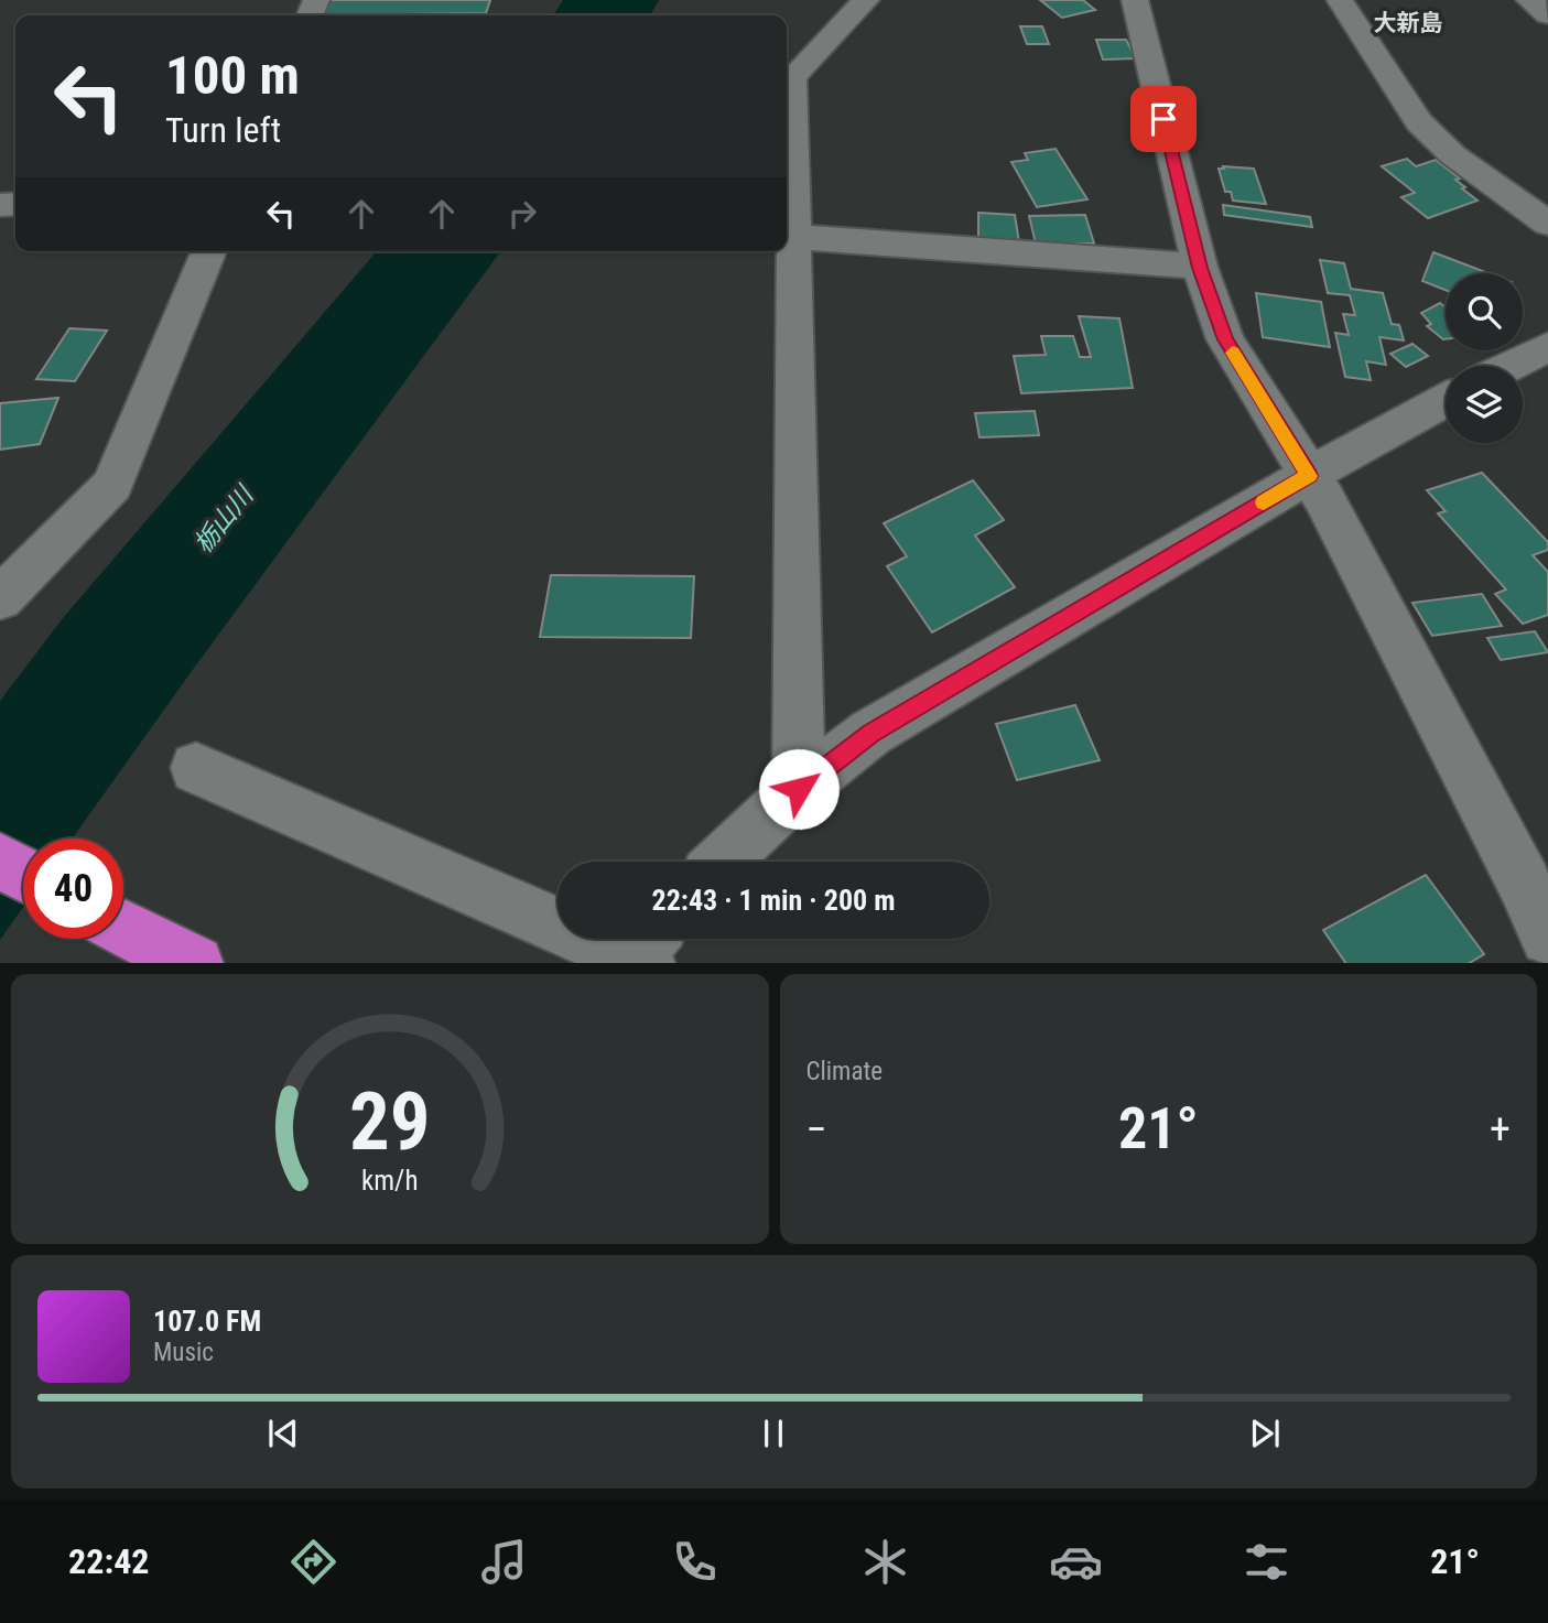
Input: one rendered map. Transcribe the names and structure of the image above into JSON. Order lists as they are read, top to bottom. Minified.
{"districts":["大新島"],"water":["栃山川"],"page":{"turn":["100 m","Turn left"],"limit":"40","trip":"22:43 · 1 min · 200 m","tile":"Climate","heat":["−","21°","+"],"song":["107.0 FM","Music"],"tabs":["22:42","21°"],"gauge":["29","km/h"]}}
